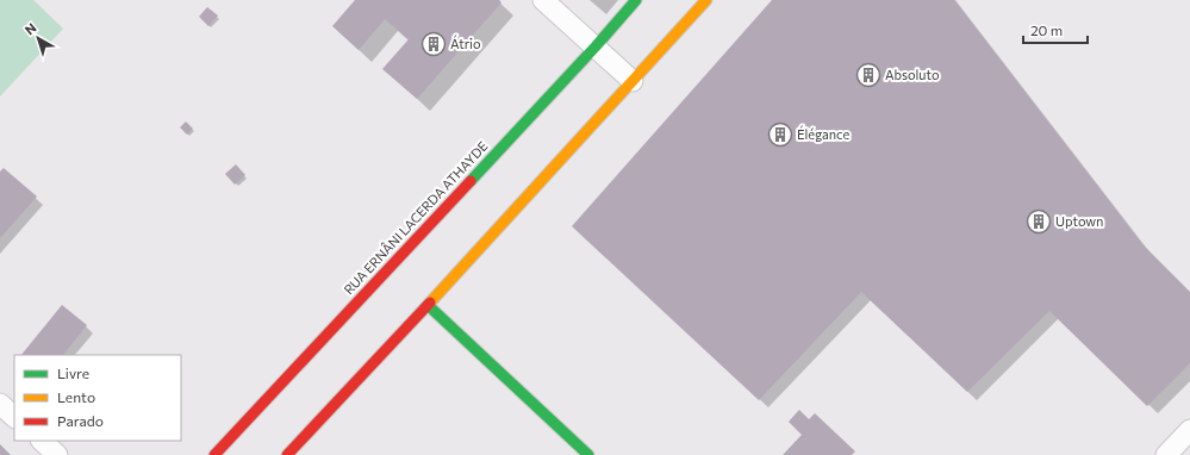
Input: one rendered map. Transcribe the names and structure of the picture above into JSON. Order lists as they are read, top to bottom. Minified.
{"streets":{"street":["RUA ERNÂNI LACERDA ATHAYDE"]},"places":{"building":["Átrio","Absoluto","Élégance","Uptown"]},"legend":["Livre","Lento","Parado"],"scale_bar":"20 m","north":"top left"}
